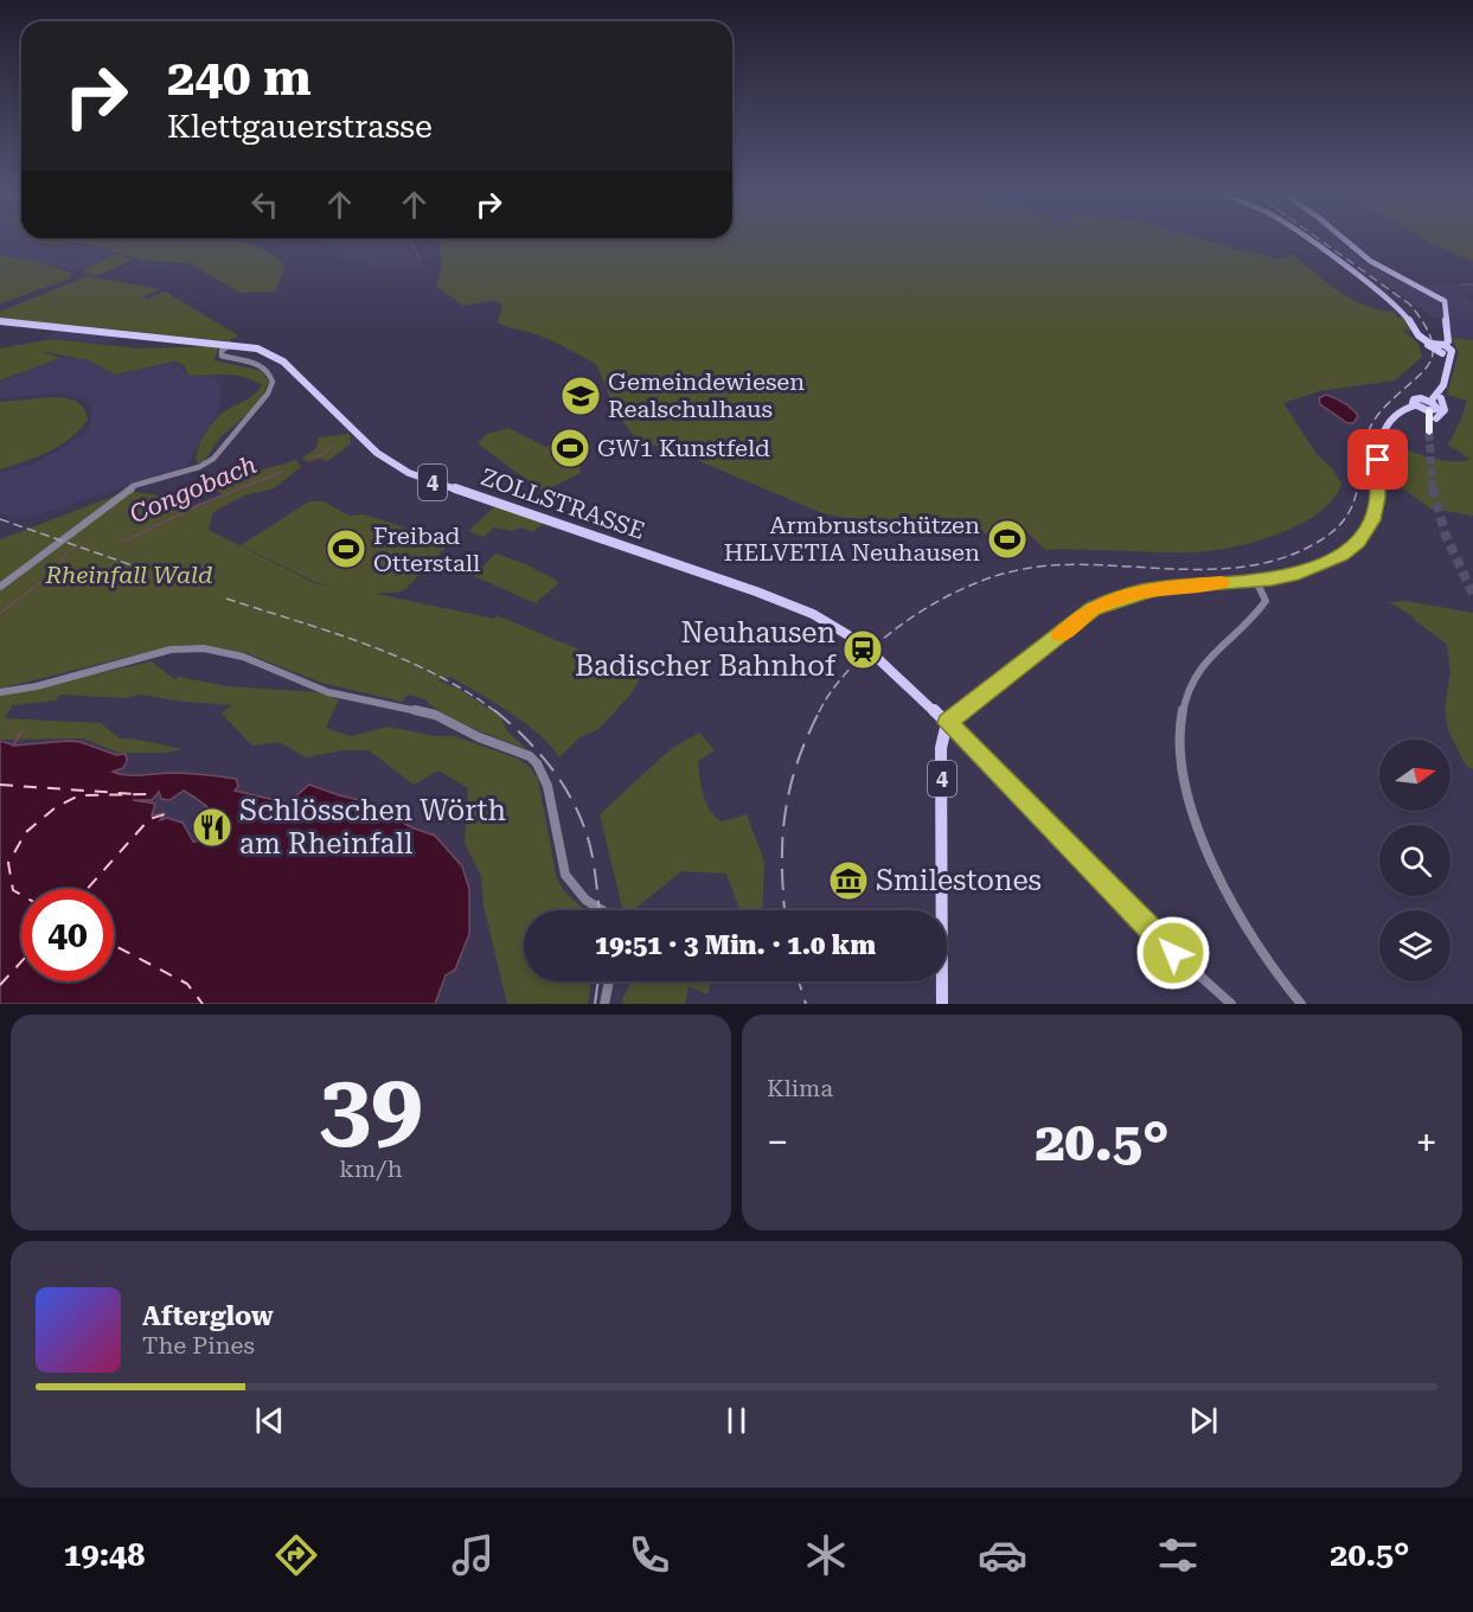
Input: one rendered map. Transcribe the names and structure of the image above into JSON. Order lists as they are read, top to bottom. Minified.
{"streets":{"main road":["4","ZOLLSTRASSE"]},"water":["Congobach"],"parks":["Rheinfall Wald"],"places":{"school or university":["Gemeindewiesen Realschulhaus"],"sports":["GW1 Kunstfeld","Armbrustschützen HELVETIA Neuhausen","Freibad Otterstall"],"station":["Neuhausen Badischer Bahnhof"],"restaurant":["Schlösschen Wörth am Rheinfall"],"museum":["Smilestones"]},"north":"right","page":{"turn":["240 m","Klettgauerstrasse"],"limit":"40","trip":"19:51 · 3 Min. · 1.0 km","tile":[["39","km/h"],"Klima"],"heat":["−","20.5°","+"],"song":["Afterglow","The Pines"],"tabs":["19:48","20.5°"]}}
